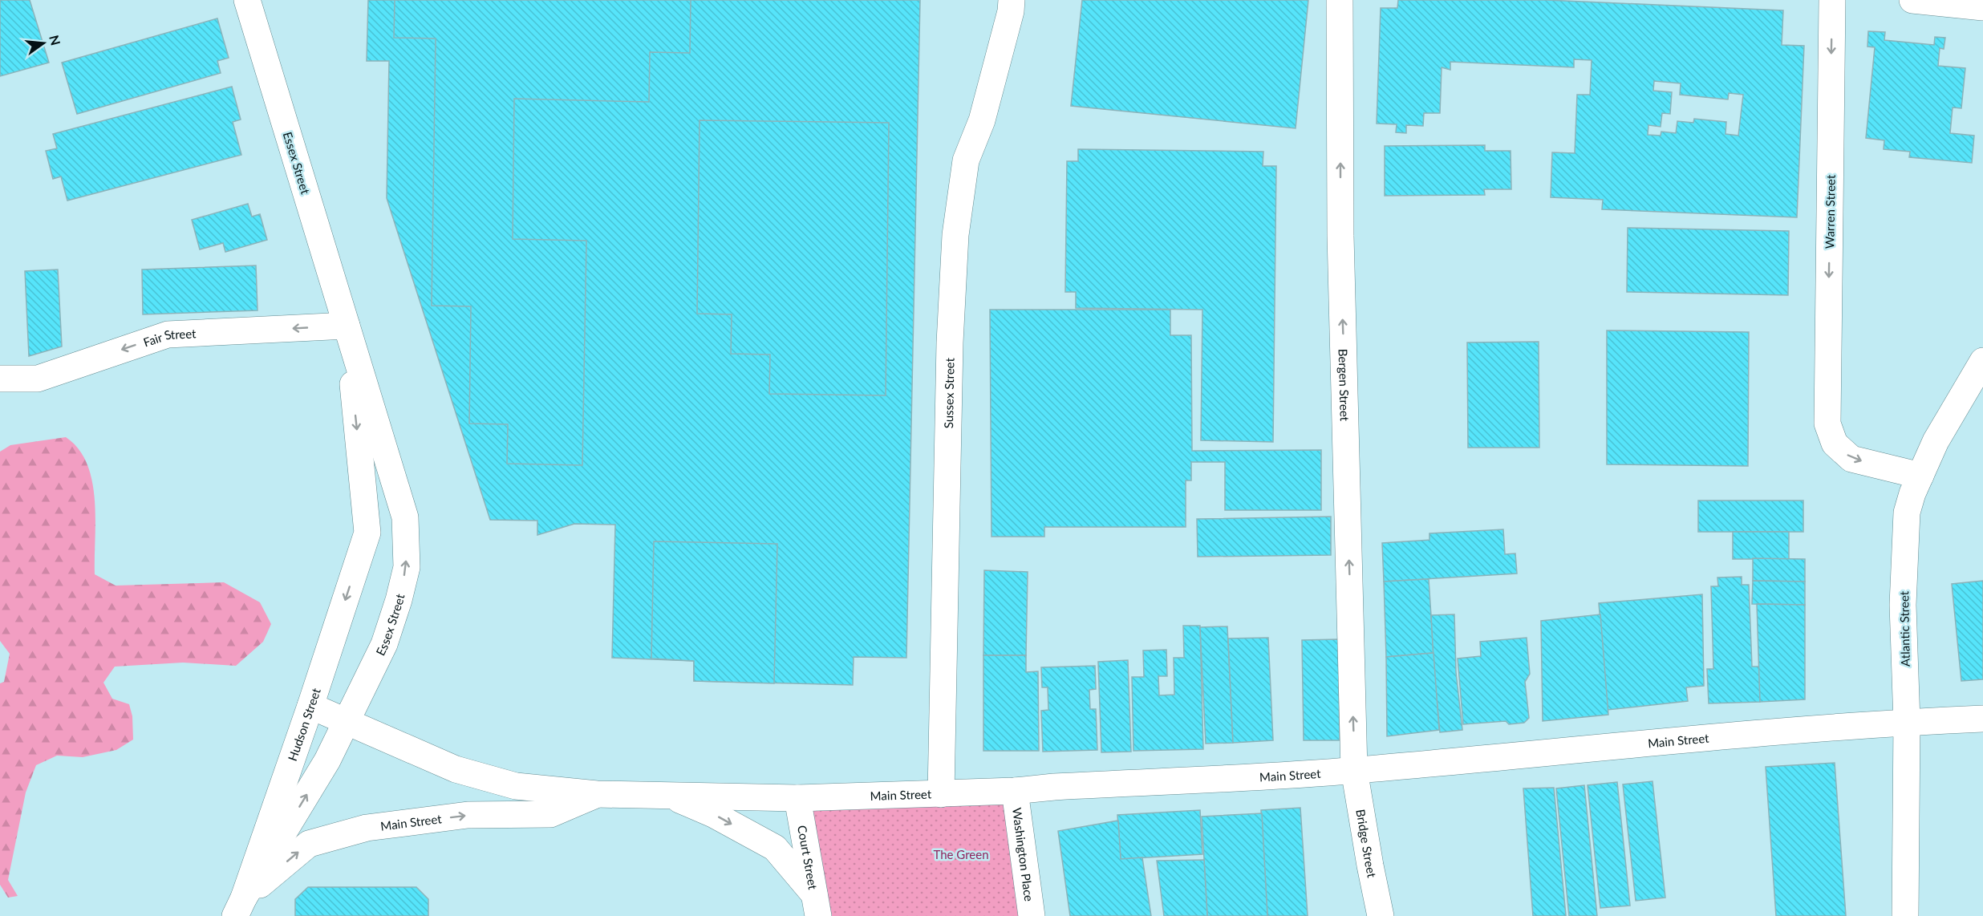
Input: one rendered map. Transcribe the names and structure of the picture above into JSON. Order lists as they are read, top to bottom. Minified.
{"streets":{"street":["Essex Street","Warren Street","Fair Street","Bergen Street","Sussex Street","Atlantic Street","Hudson Street","Main Street","Bridge Street","Washington Place","Court Street"]},"crossings":[["Essex Street","Fair Street"],["Essex Street","Hudson Street"],["Essex Street","Main Street"],["Warren Street","Atlantic Street"],["Bergen Street","Main Street"],["Bergen Street","Bridge Street"],["Sussex Street","Main Street"],["Atlantic Street","Main Street"],["Hudson Street","Main Street"],["Main Street","Bridge Street"],["Main Street","Washington Place"],["Main Street","Court Street"]],"one_way":["Warren Street","Fair Street","Bergen Street","Hudson Street"],"parks":["The Green"],"north":"right"}
